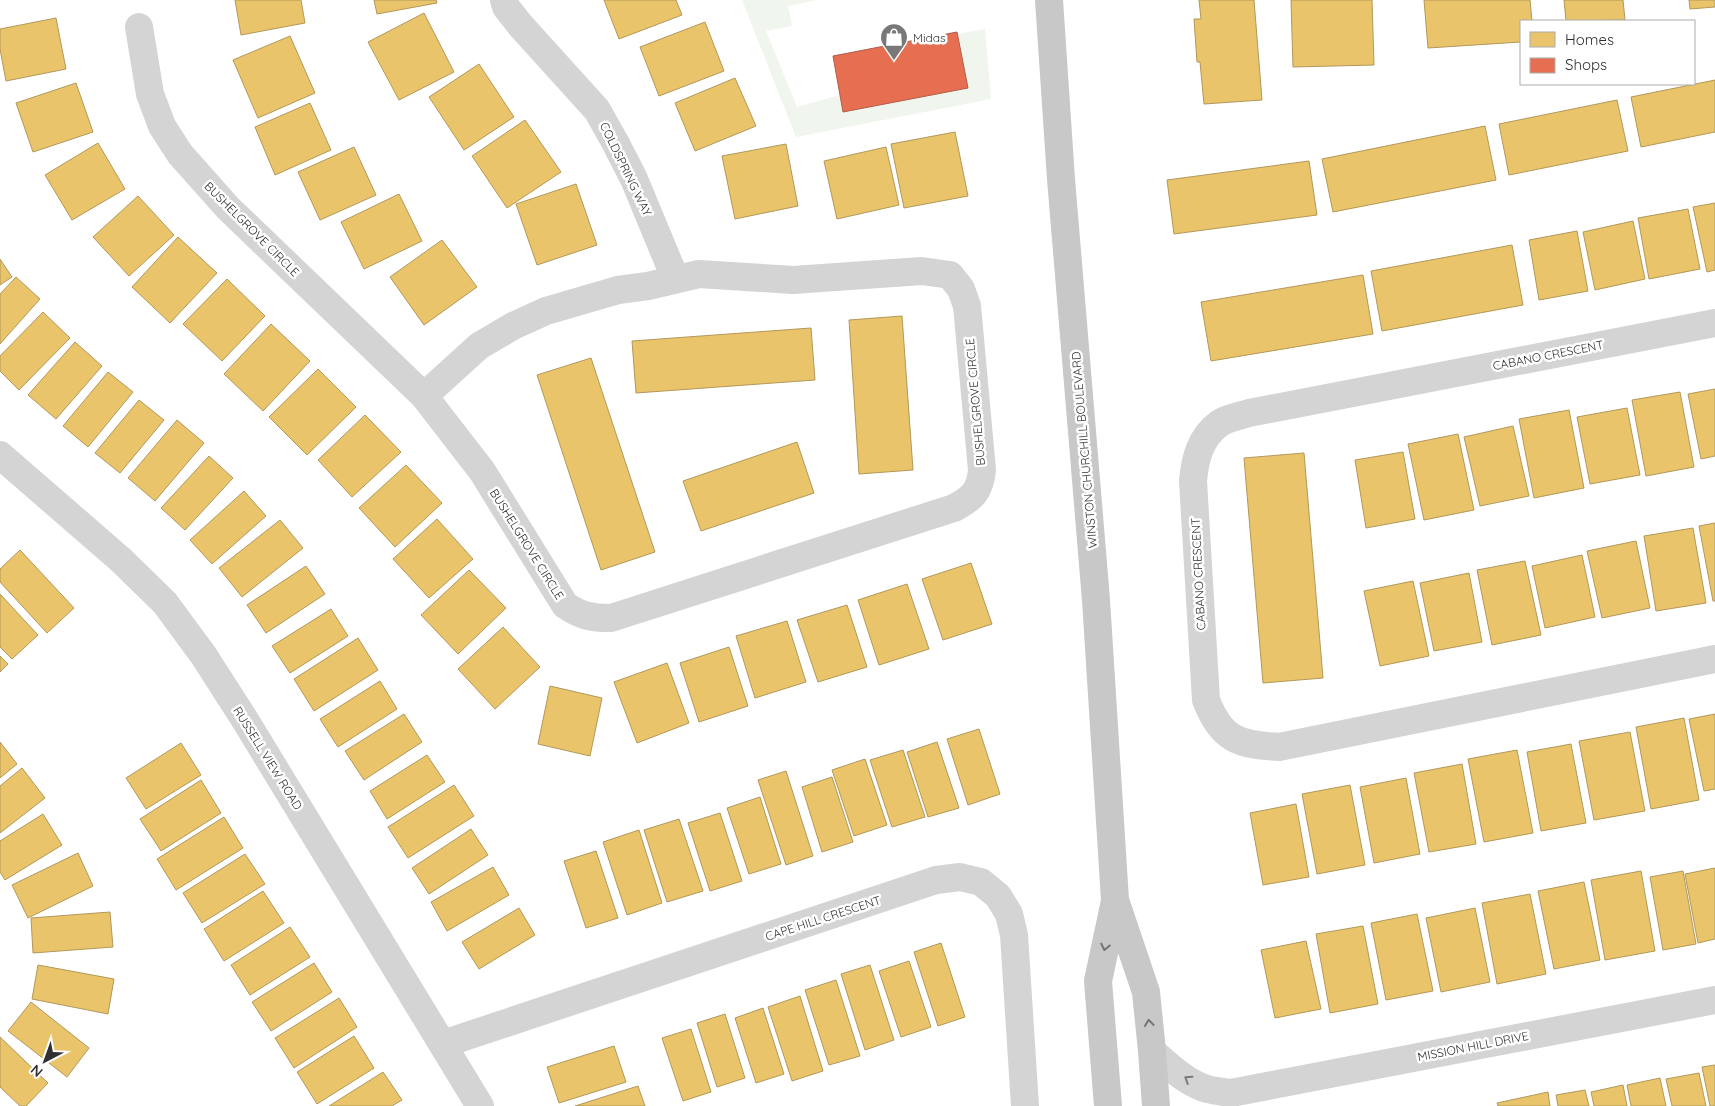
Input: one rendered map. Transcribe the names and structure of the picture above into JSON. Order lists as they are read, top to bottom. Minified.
{"streets":{"main road":["WINSTON CHURCHILL BOULEVARD"],"street":["COLDSPRING WAY","BUSHELGROVE CIRCLE","CABANO CRESCENT","RUSSELL VIEW ROAD","CAPE HILL CRESCENT","MISSION HILL DRIVE"]},"crossings":[["COLDSPRING WAY","BUSHELGROVE CIRCLE"],["WINSTON CHURCHILL BOULEVARD","MISSION HILL DRIVE"],["RUSSELL VIEW ROAD","CAPE HILL CRESCENT"]],"places":{"shop":["Midas"]},"legend":["Homes","Shops"],"north":"bottom left"}
